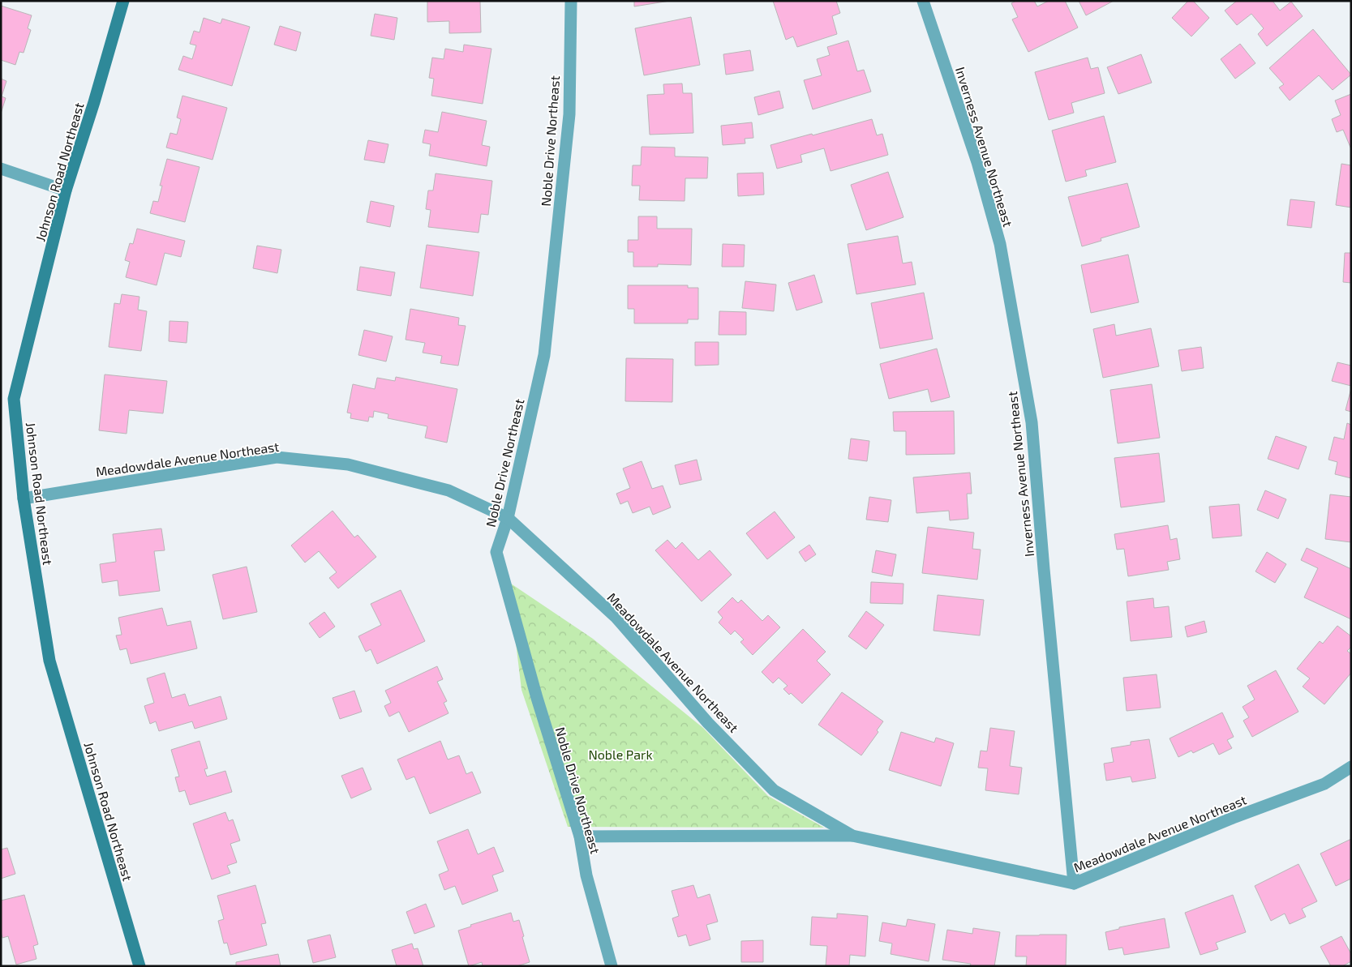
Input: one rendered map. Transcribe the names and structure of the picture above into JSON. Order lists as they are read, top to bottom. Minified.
{"streets":{"street":["Noble Drive Northeast","Inverness Avenue Northeast","Johnson Road Northeast","Meadowdale Avenue Northeast"]},"crossings":[["Noble Drive Northeast","Meadowdale Avenue Northeast"],["Inverness Avenue Northeast","Meadowdale Avenue Northeast"],["Johnson Road Northeast","Meadowdale Avenue Northeast"]],"parks":["Noble Park"]}
